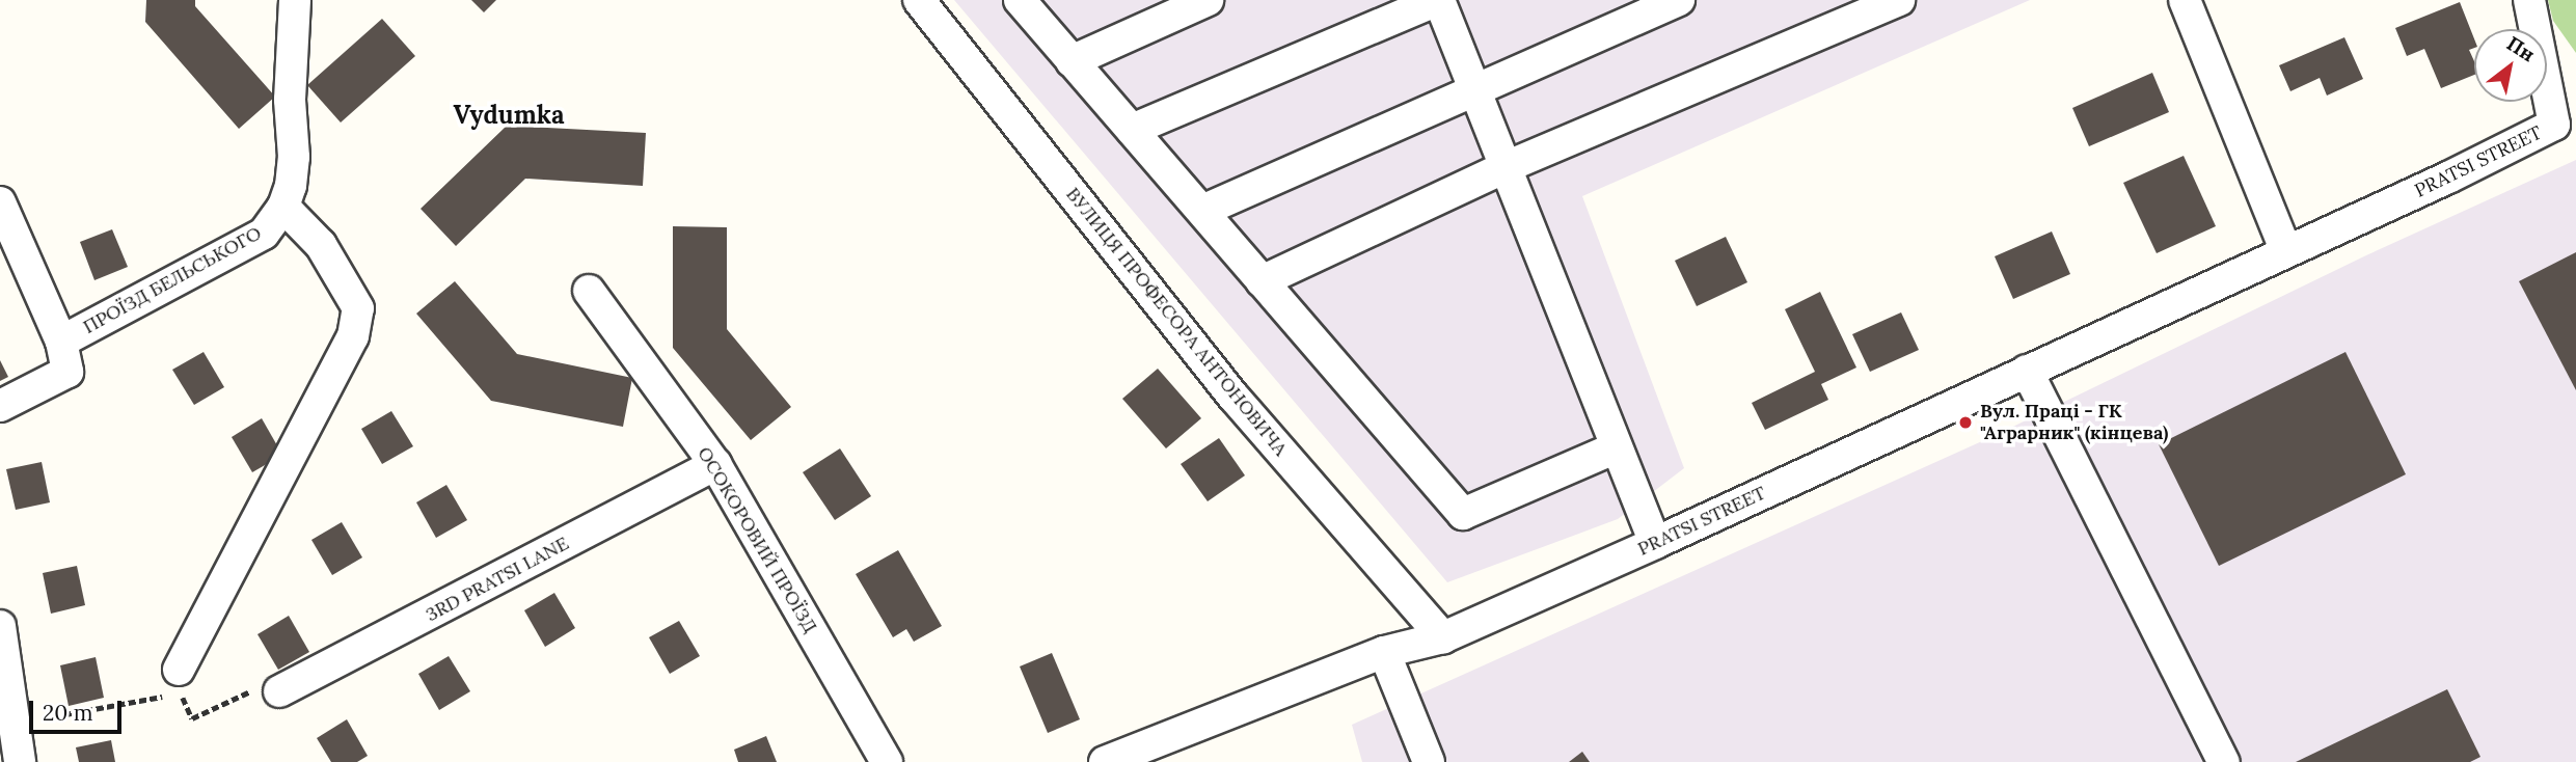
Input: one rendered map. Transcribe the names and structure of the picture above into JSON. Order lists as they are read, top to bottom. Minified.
{"streets":{"street":["PRATSI STREET","ПРОЇЗД БЕЛЬСЬКОГО","ВУЛИЦЯ ПРОФЕСОРА АНТОНОВИЧА","ОСОКОРОВИЙ ПРОЇЗД","3RD PRATSI LANE"]},"crossings":[["PRATSI STREET","ВУЛИЦЯ ПРОФЕСОРА АНТОНОВИЧА"],["ОСОКОРОВИЙ ПРОЇЗД","3RD PRATSI LANE"]],"districts":["Vydumka"],"places":["Вул. Праці - ГК \"Аграрник\" (кінцева)"],"scale_bar":"20 m","north":"top right"}
